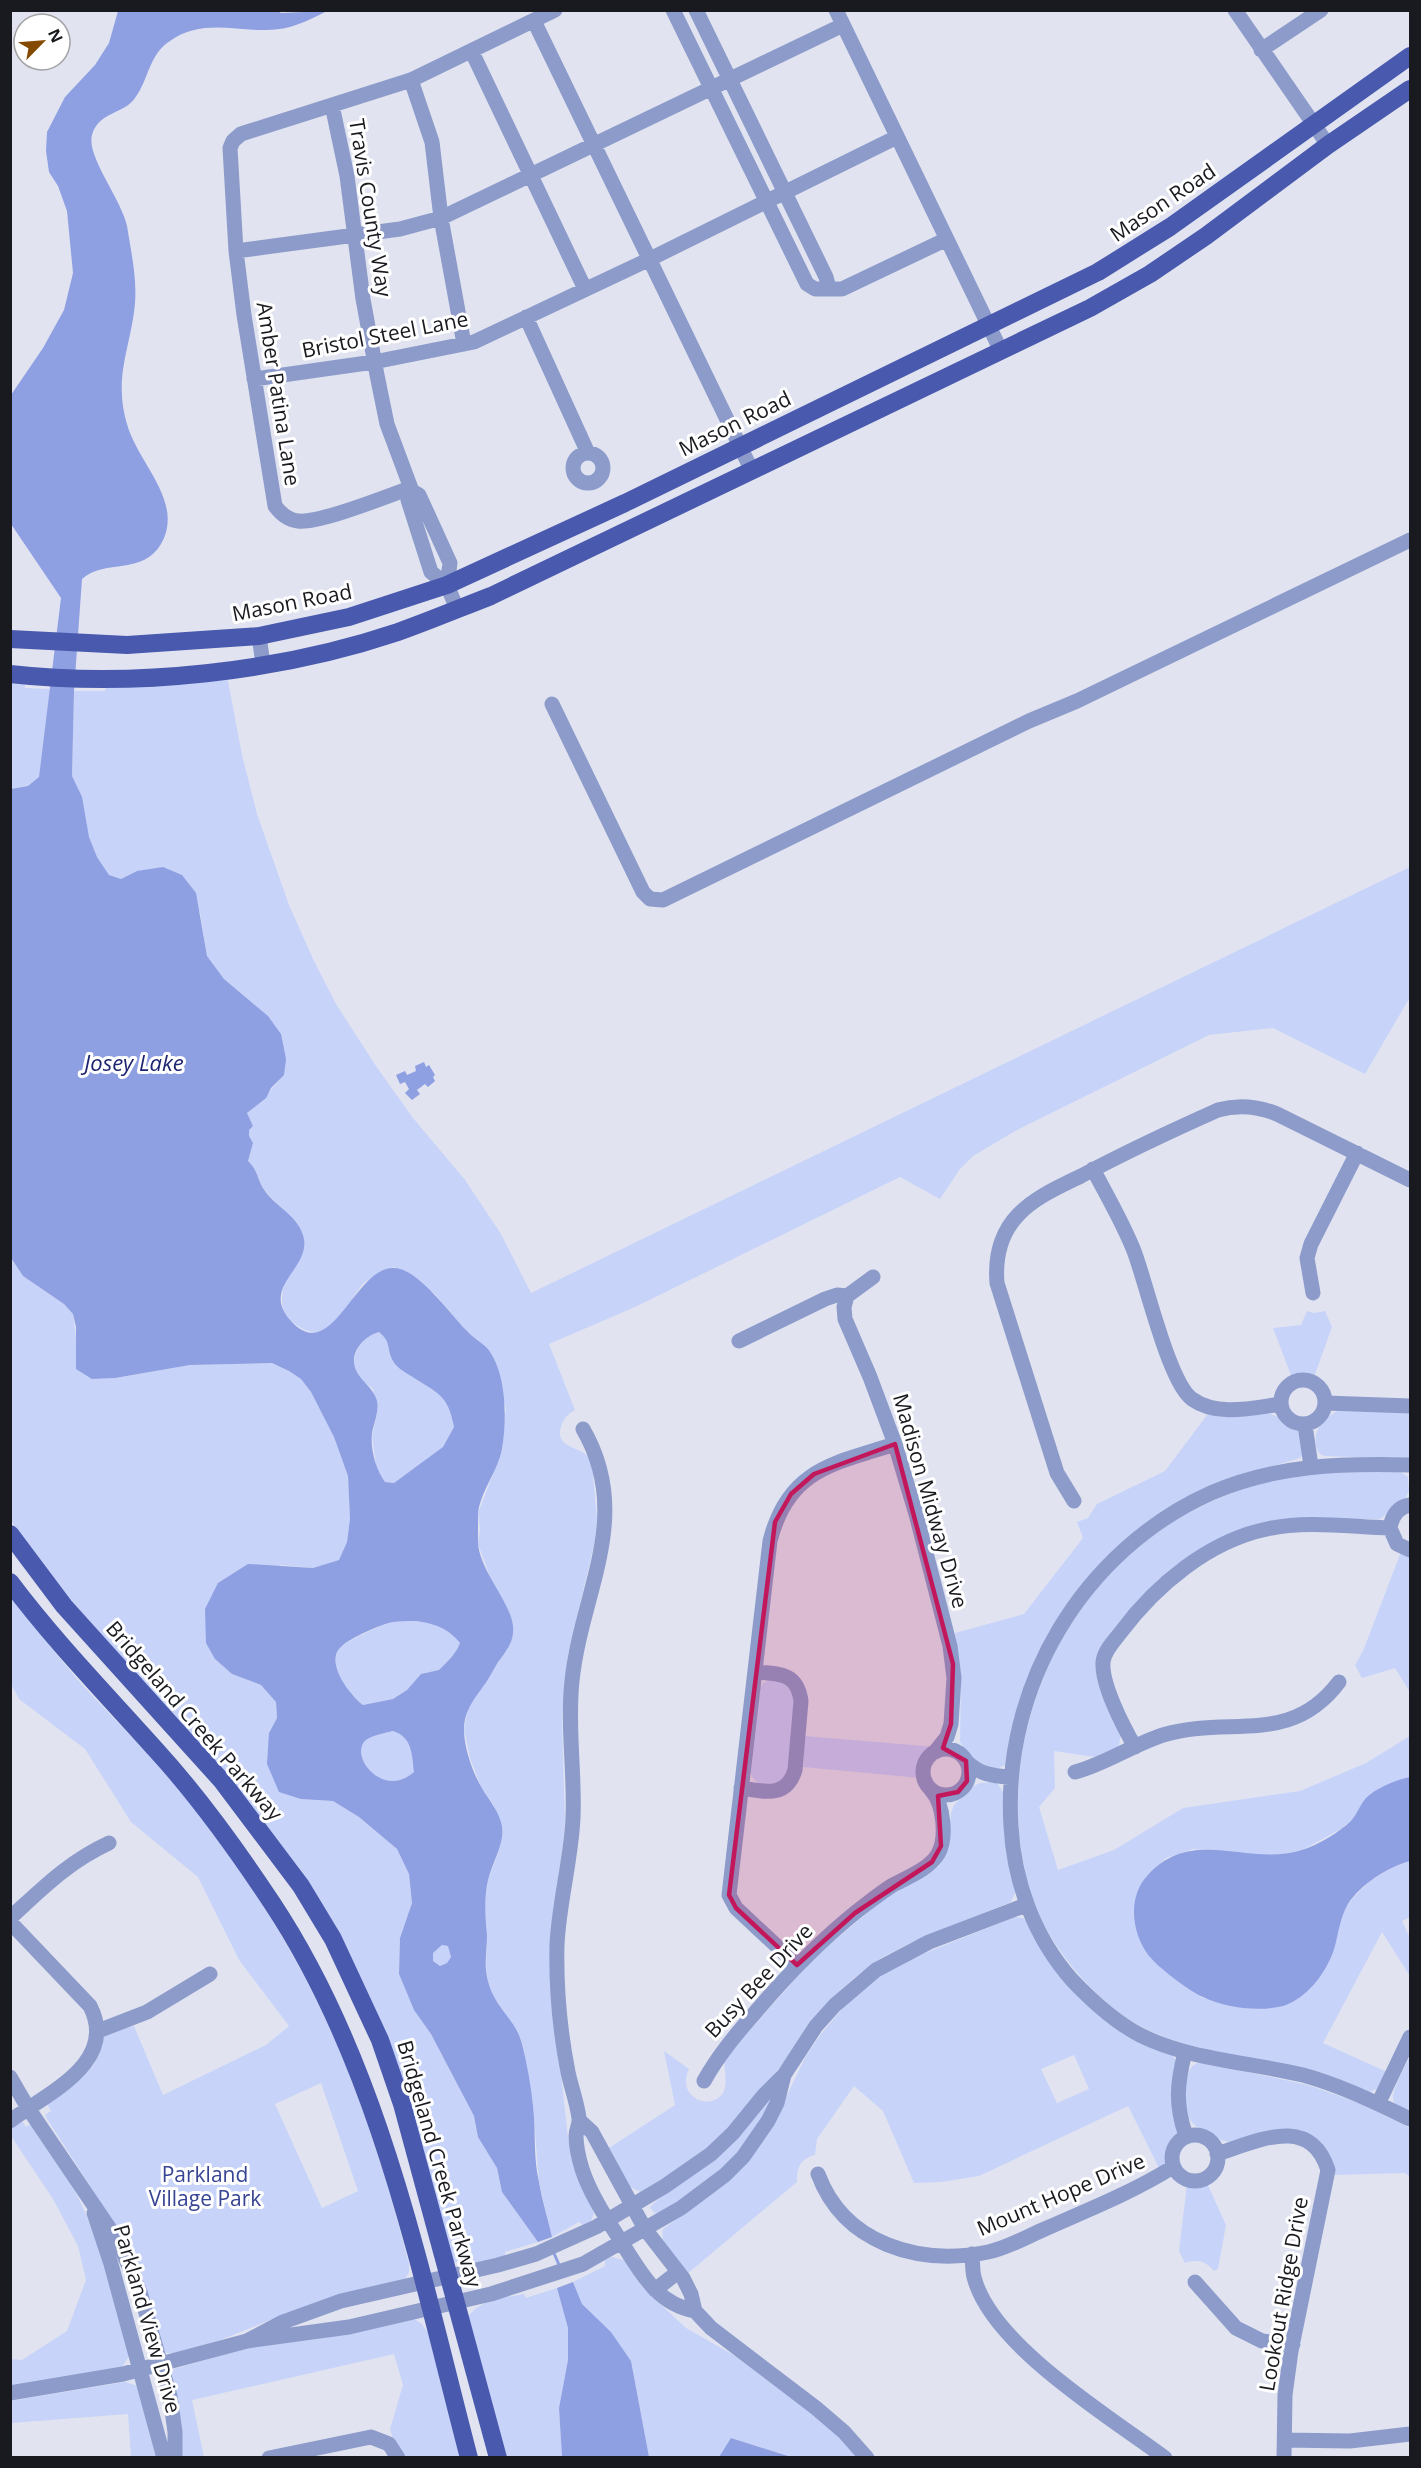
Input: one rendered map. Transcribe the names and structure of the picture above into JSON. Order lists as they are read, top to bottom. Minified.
{"streets":{"main road":["Mason Road","Bridgeland Creek Parkway"],"street":["Travis County Way","Bristol Steel Lane","Amber Patina Lane","Madison Midway Drive","Busy Bee Drive","Mount Hope Drive","Lookout Ridge Drive","Parkland View Drive"]},"crossings":[["Mason Road","Travis County Way"],["Travis County Way","Bristol Steel Lane"],["Travis County Way","Amber Patina Lane"],["Bristol Steel Lane","Amber Patina Lane"],["Madison Midway Drive","Busy Bee Drive"],["Mount Hope Drive","Lookout Ridge Drive"]],"water":["Josey Lake"],"parks":["Parkland Village Park"],"north":"top right"}
